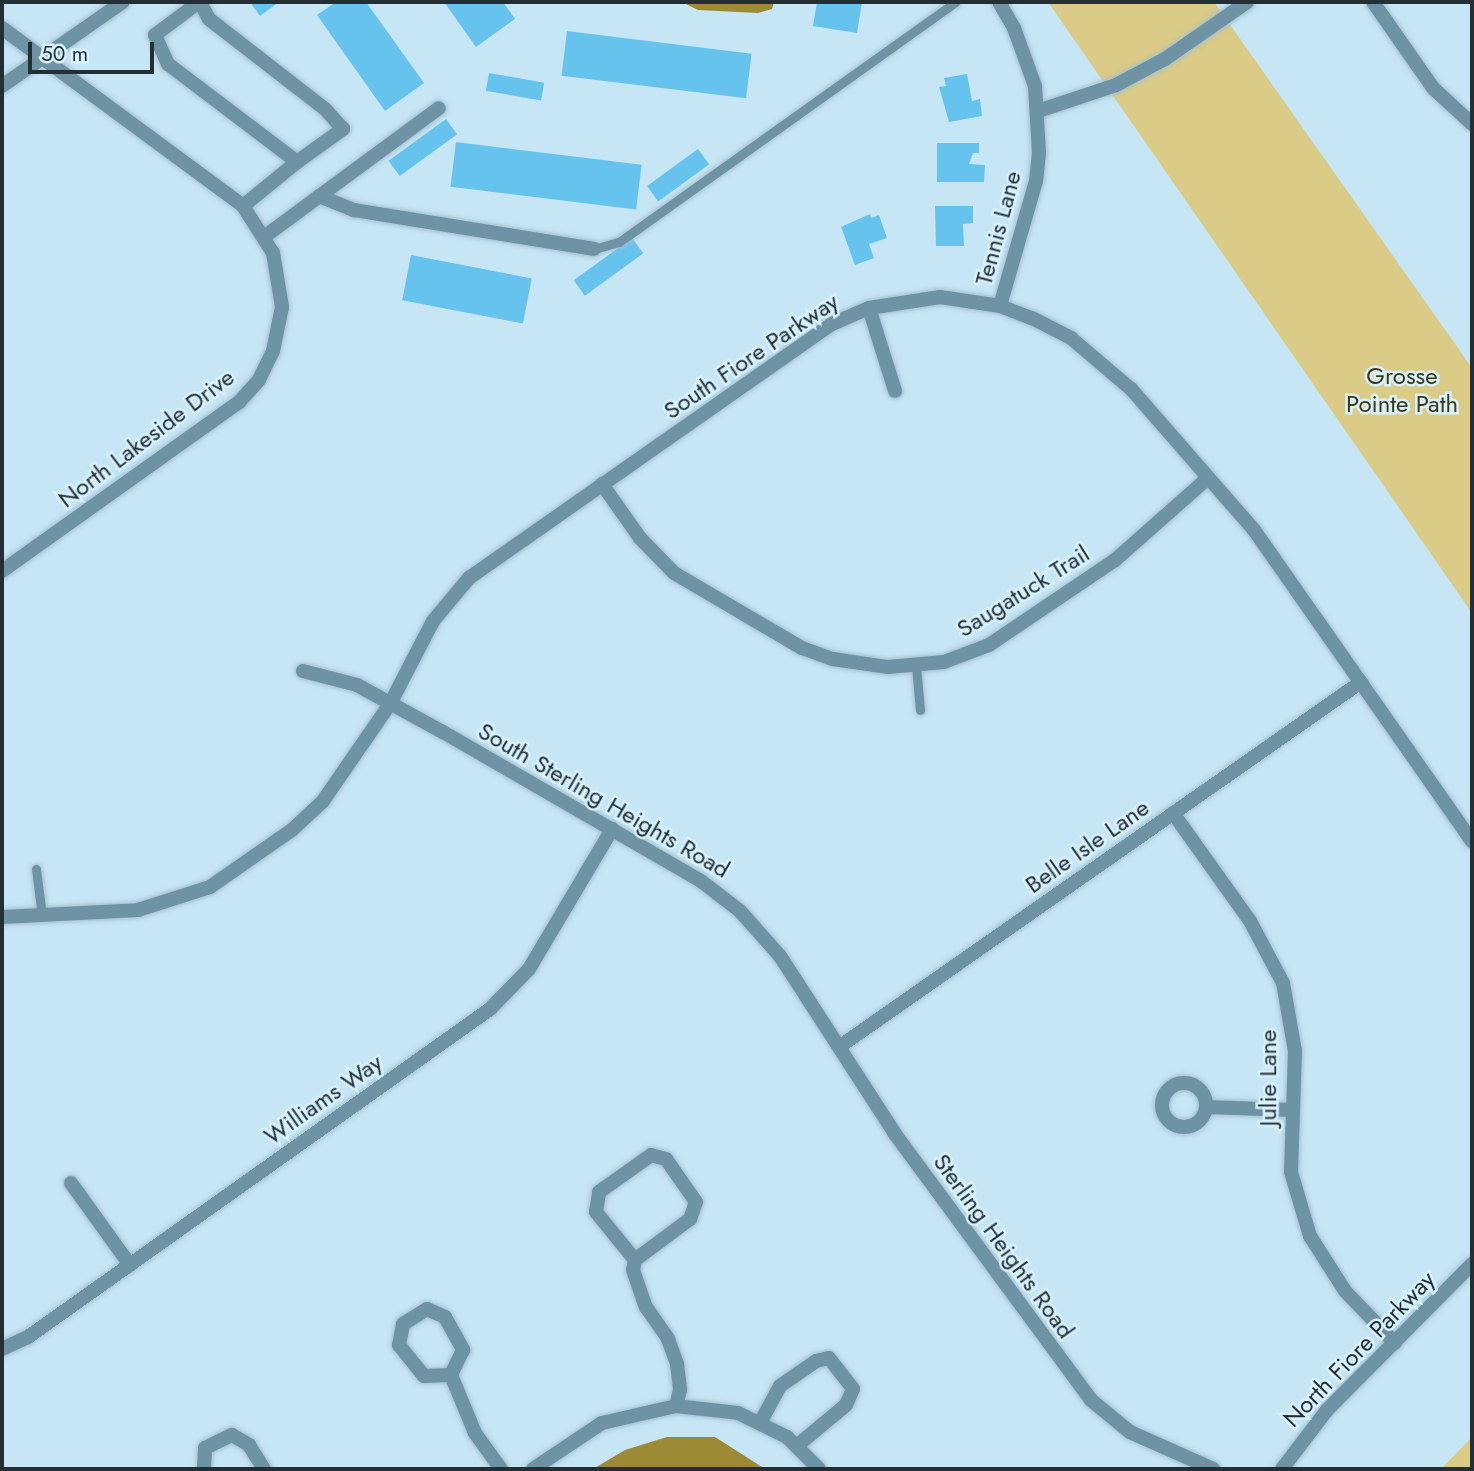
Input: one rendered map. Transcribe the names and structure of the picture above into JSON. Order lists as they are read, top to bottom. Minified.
{"streets":{"street":["Tennis Lane","South Fiore Parkway","North Lakeside Drive","Saugatuck Trail","South Sterling Heights Road","Belle Isle Lane","Julie Lane","Williams Way","Sterling Heights Road","North Fiore Parkway"]},"crossings":[["Tennis Lane","South Fiore Parkway"],["South Fiore Parkway","Saugatuck Trail"],["South Fiore Parkway","South Sterling Heights Road"],["South Fiore Parkway","Belle Isle Lane"],["South Sterling Heights Road","Williams Way"],["South Sterling Heights Road","Sterling Heights Road"],["Belle Isle Lane","Julie Lane"],["Belle Isle Lane","Sterling Heights Road"],["Julie Lane","North Fiore Parkway"]],"parks":["Grosse Pointe Path"],"scale_bar":"50 m"}
